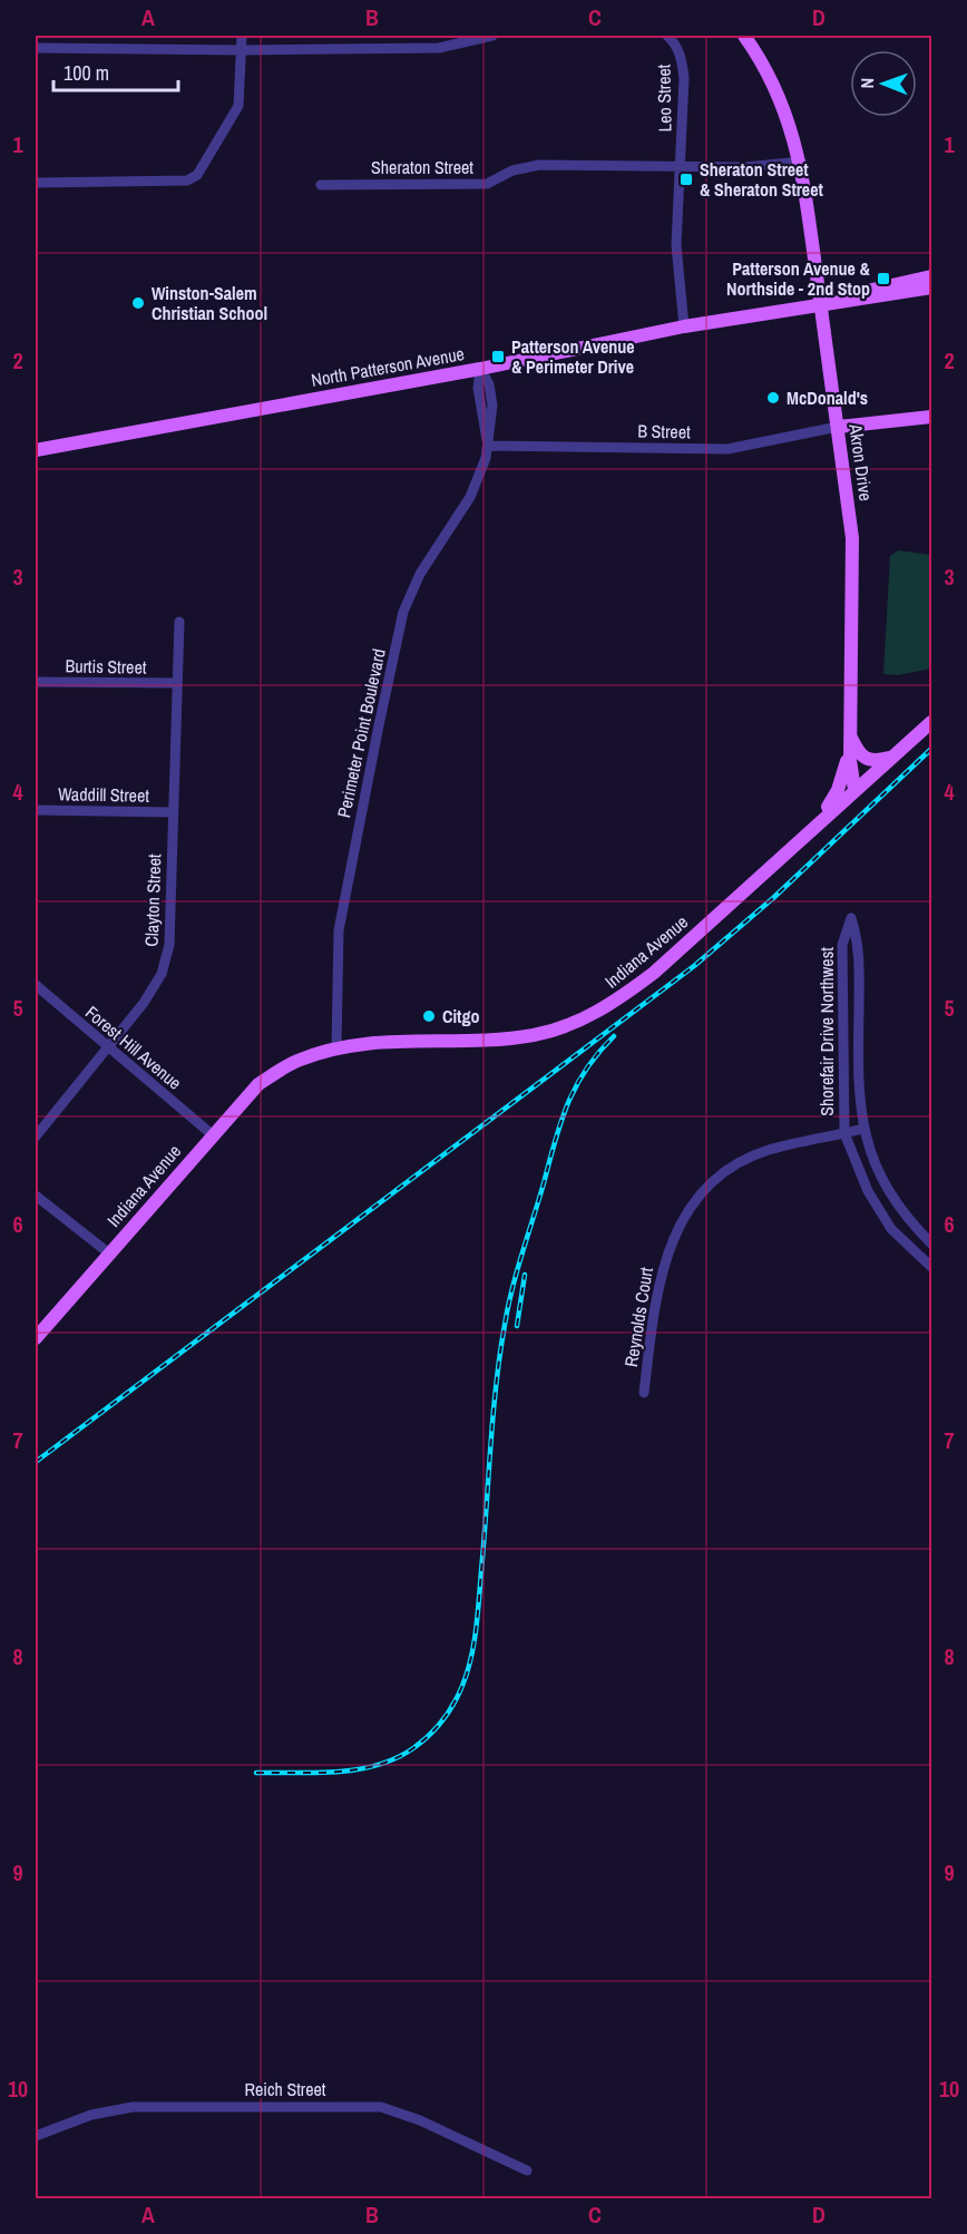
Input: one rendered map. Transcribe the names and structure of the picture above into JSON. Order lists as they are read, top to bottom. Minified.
{"streets":{"main road":["North Patterson Avenue","Akron Drive","Indiana Avenue"],"street":["Leo Street","Sheraton Street","B Street","Burtis Street","Perimeter Point Boulevard","Waddill Street","Clayton Street","Shorefair Drive Northwest","Forest Hill Avenue","Reynolds Court","Reich Street"]},"crossings":[["Leo Street","Sheraton Street"],["Sheraton Street","Akron Drive"],["North Patterson Avenue","Perimeter Point Boulevard"],["B Street","Akron Drive"],["B Street","Perimeter Point Boulevard"],["Akron Drive","Indiana Avenue"],["Burtis Street","Clayton Street"],["Perimeter Point Boulevard","Indiana Avenue"],["Waddill Street","Clayton Street"],["Clayton Street","Forest Hill Avenue"],["Indiana Avenue","Forest Hill Avenue"],["Shorefair Drive Northwest","Reynolds Court"]],"places":{"transit":["Sheraton Street & Sheraton Street","Patterson Avenue & Northside - 2nd Stop","Patterson Avenue & Perimeter Drive"],"other":["Winston-Salem Christian School","McDonald's","Citgo"]},"scale_bar":"100 m","north":"left","grid":{"columns":["A","B","C","D"],"rows":["1","2","3","4","5","6","7","8","9","10"]}}
